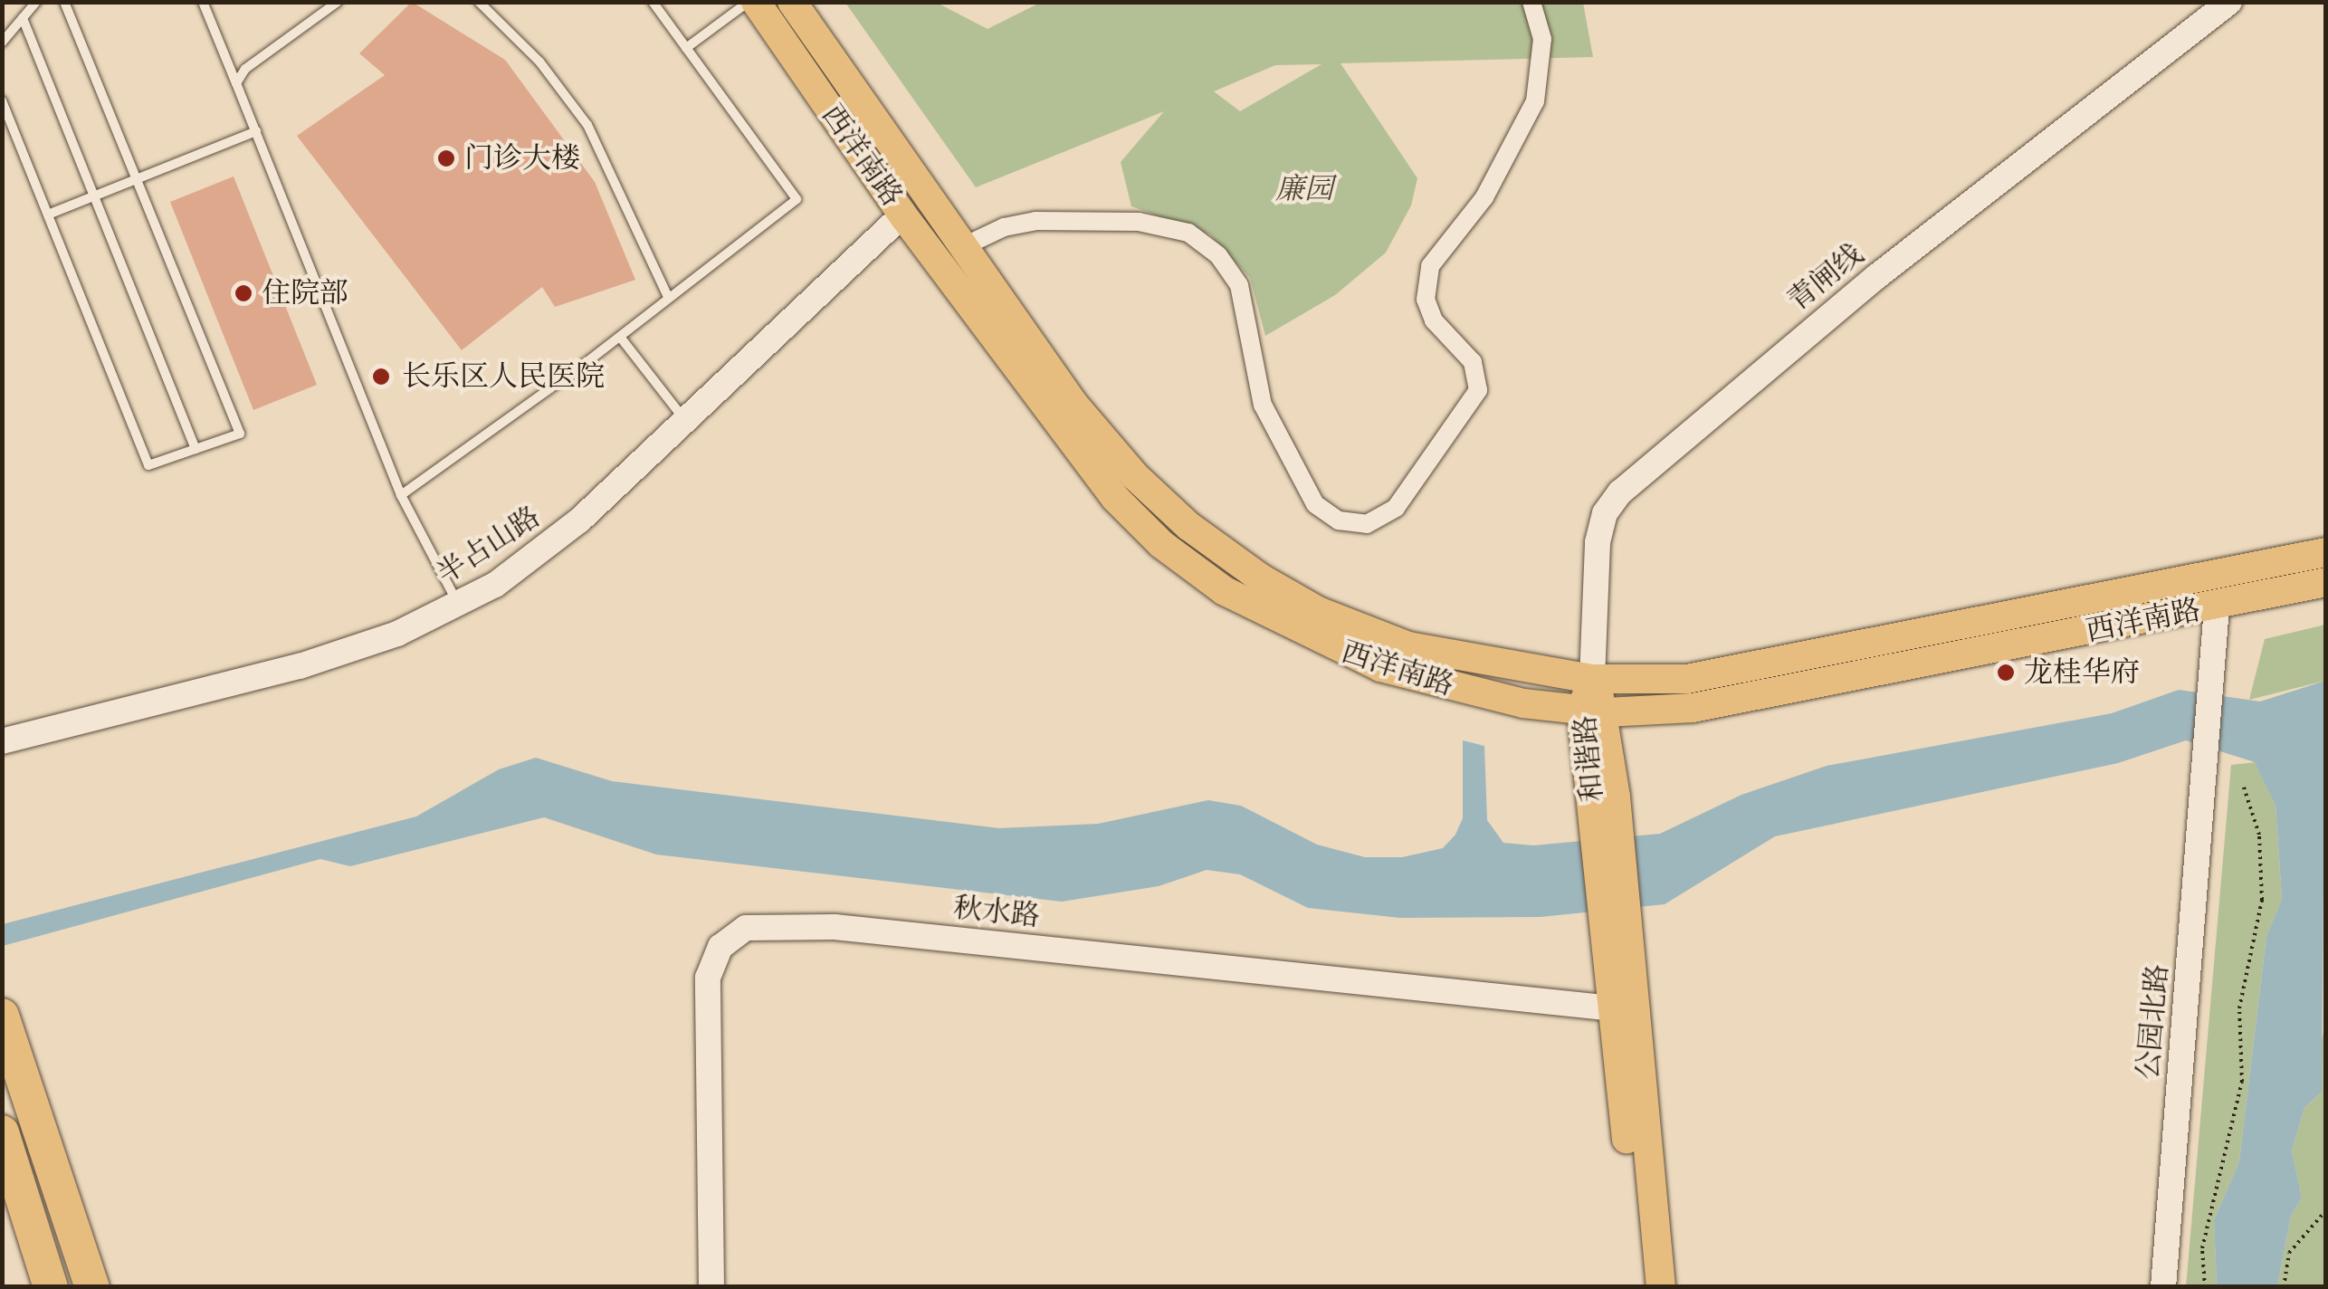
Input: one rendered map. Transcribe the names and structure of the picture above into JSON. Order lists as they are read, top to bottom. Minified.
{"streets":{"main road":["西洋南路","和谐路"],"street":["青闸线","半占山路","秋水路","公园北路"]},"crossings":[["西洋南路","青闸线"],["西洋南路","半占山路"],["西洋南路","和谐路"],["西洋南路","公园北路"],["青闸线","和谐路"],["和谐路","秋水路"]],"parks":["廉园"],"places":["门诊大楼","住院部","长乐区人民医院","龙桂华府"]}
